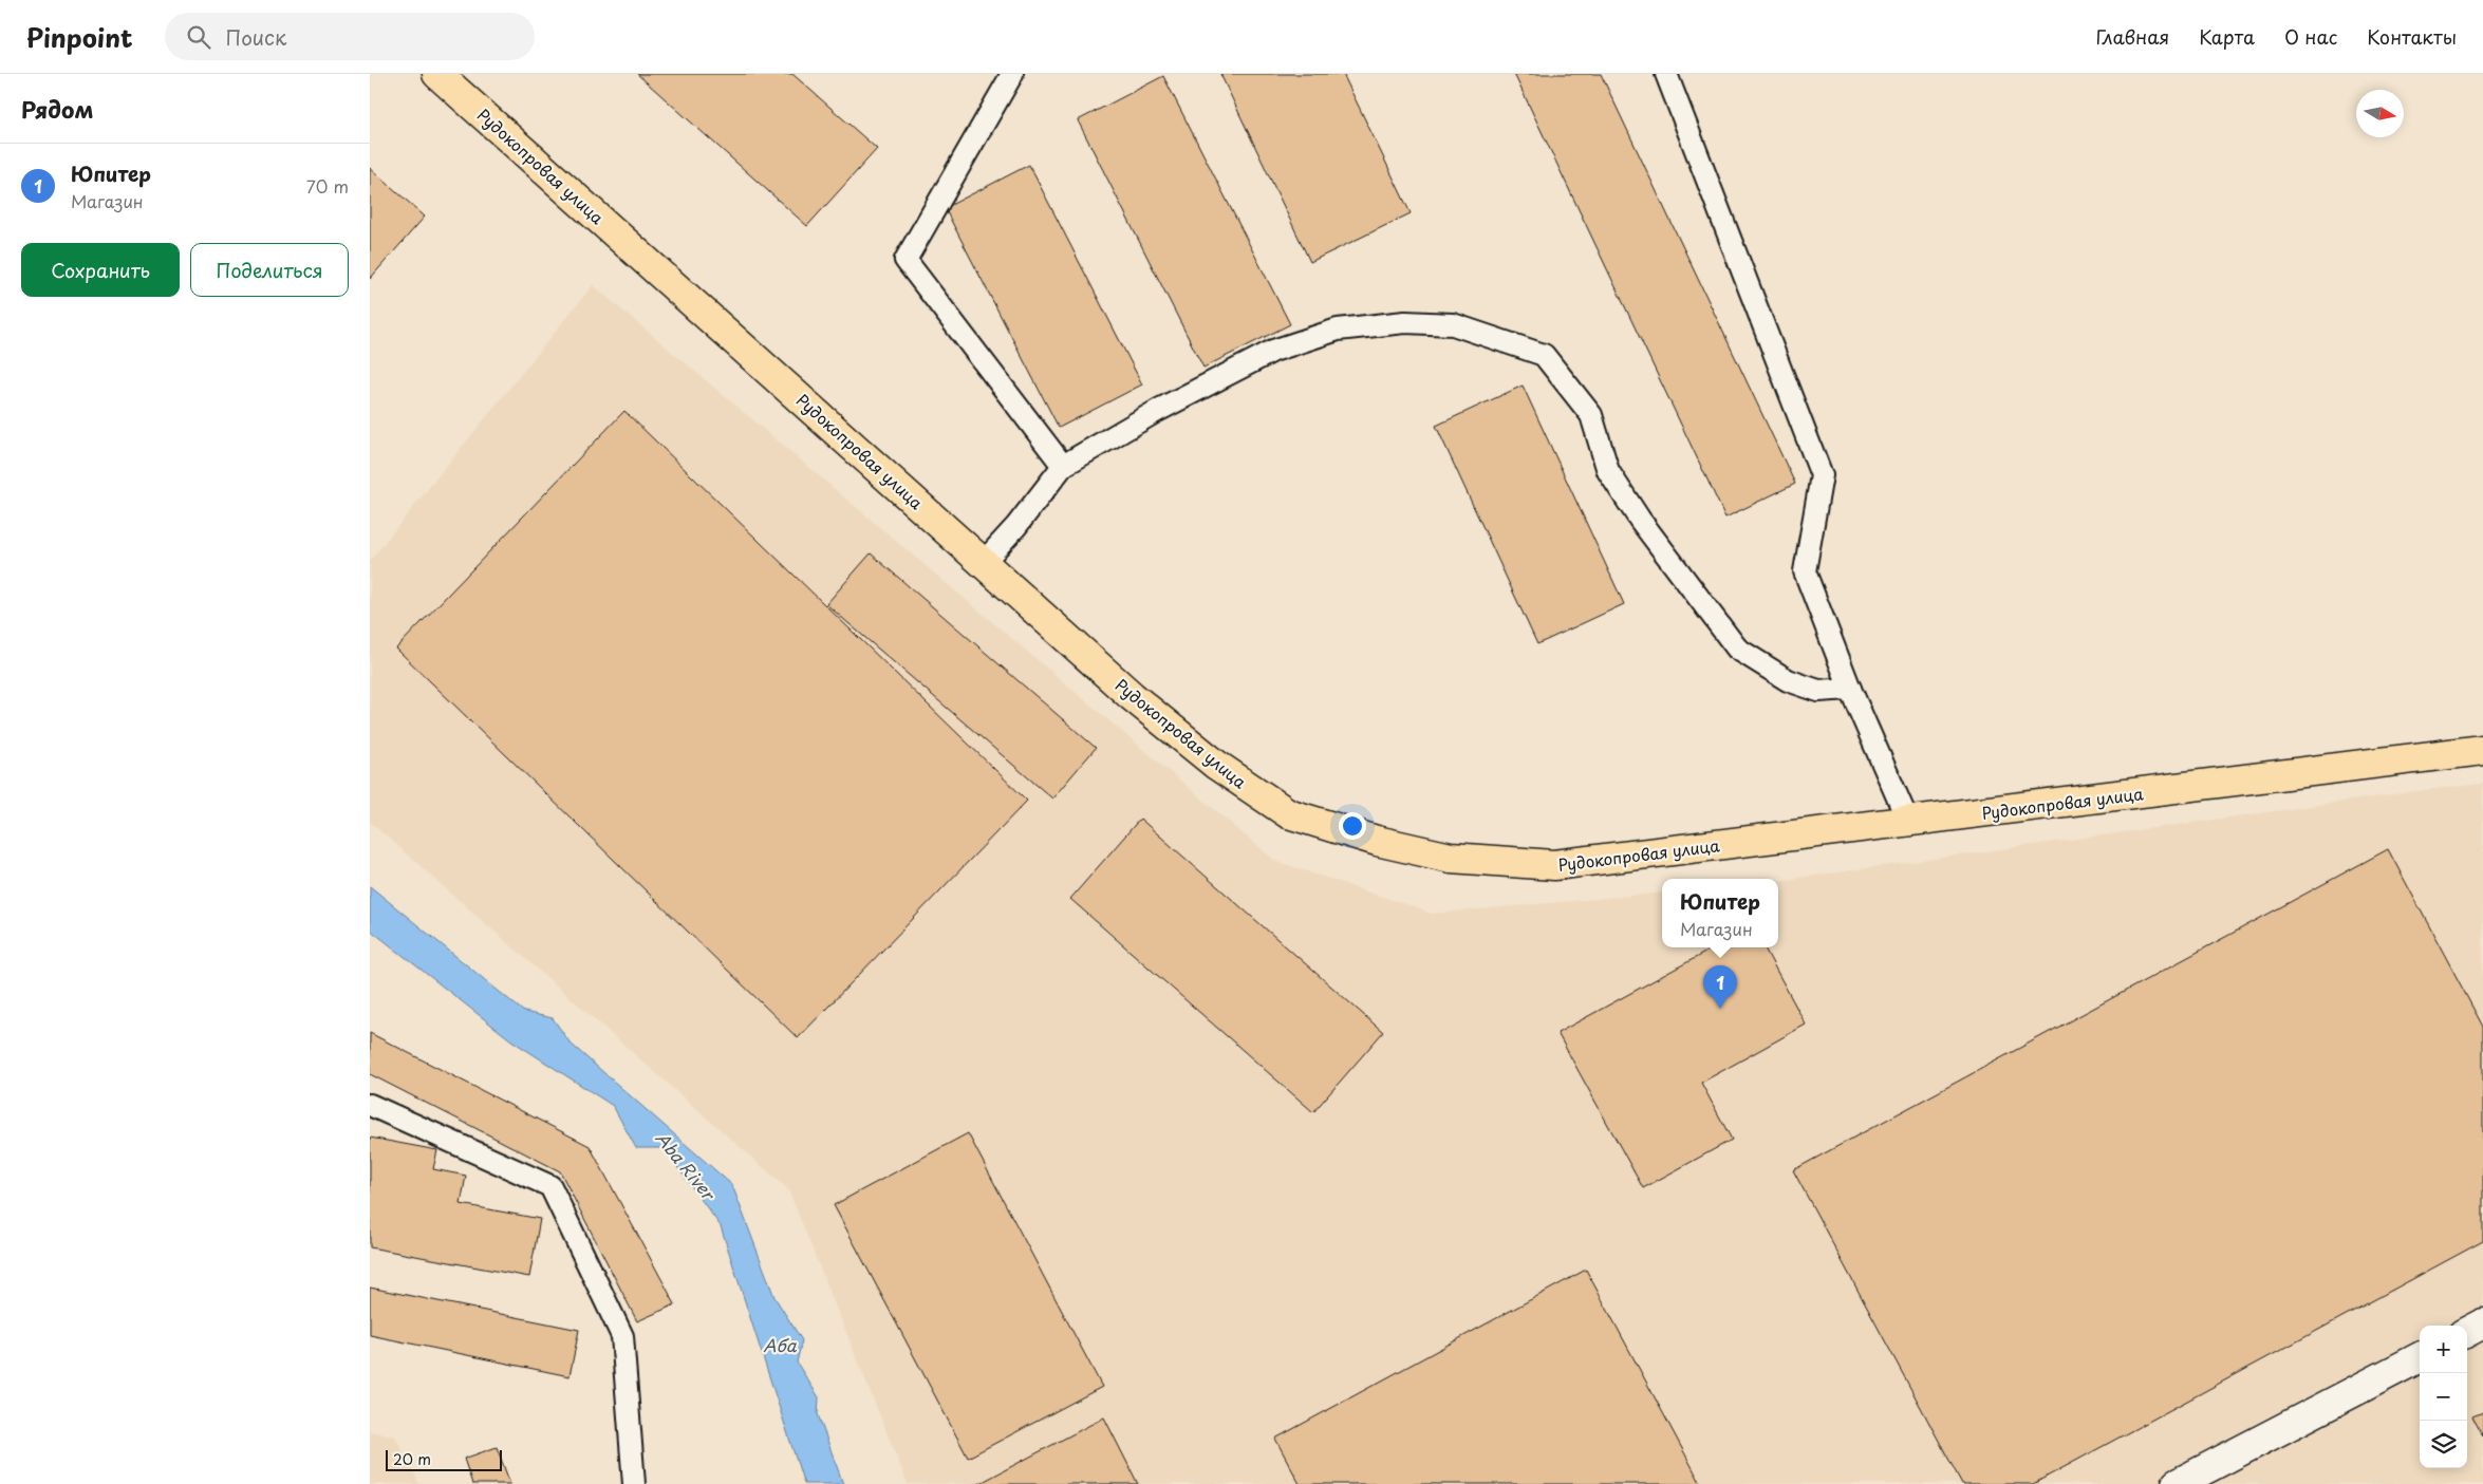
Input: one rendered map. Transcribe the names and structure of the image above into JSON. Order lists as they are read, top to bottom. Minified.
{"streets":{"main road":["Рудокопровая улица"]},"water":["Aba River","Аба"],"scale_bar":"20 m","north":"right","page":{"header":"Pinpoint","search":"Поиск","nav":["Главная","Карта","О нас","Контакты"],"heading":"Рядом","list":[{"mark":"1","name":"Юпитер","note":"Магазин","value":"70 m"}],"buttons":["Сохранить","Поделиться"],"popup":["Юпитер","Магазин"],"pins":"1","map_buttons":["+","−"],"scale":"20 m"}}
